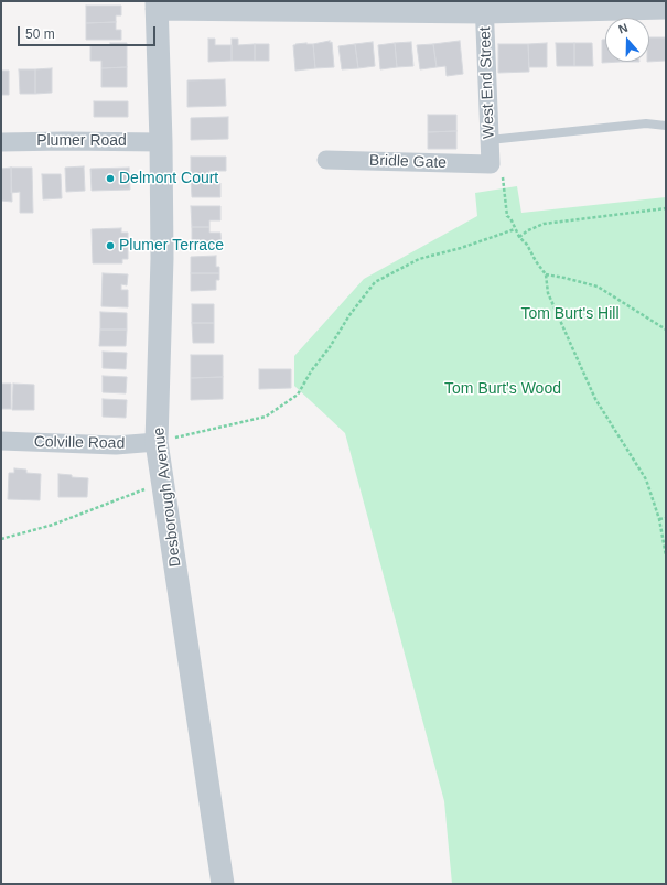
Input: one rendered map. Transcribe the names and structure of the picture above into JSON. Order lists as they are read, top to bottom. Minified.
{"streets":{"street":["West End Street","Plumer Road","Bridle Gate","Colville Road","Desborough Avenue"]},"crossings":[["West End Street","Bridle Gate"],["Plumer Road","Desborough Avenue"],["Colville Road","Desborough Avenue"]],"parks":["Tom Burt's Hill","Tom Burt's Wood"],"places":["Delmont Court","Plumer Terrace"],"scale_bar":"50 m","north":"top"}
